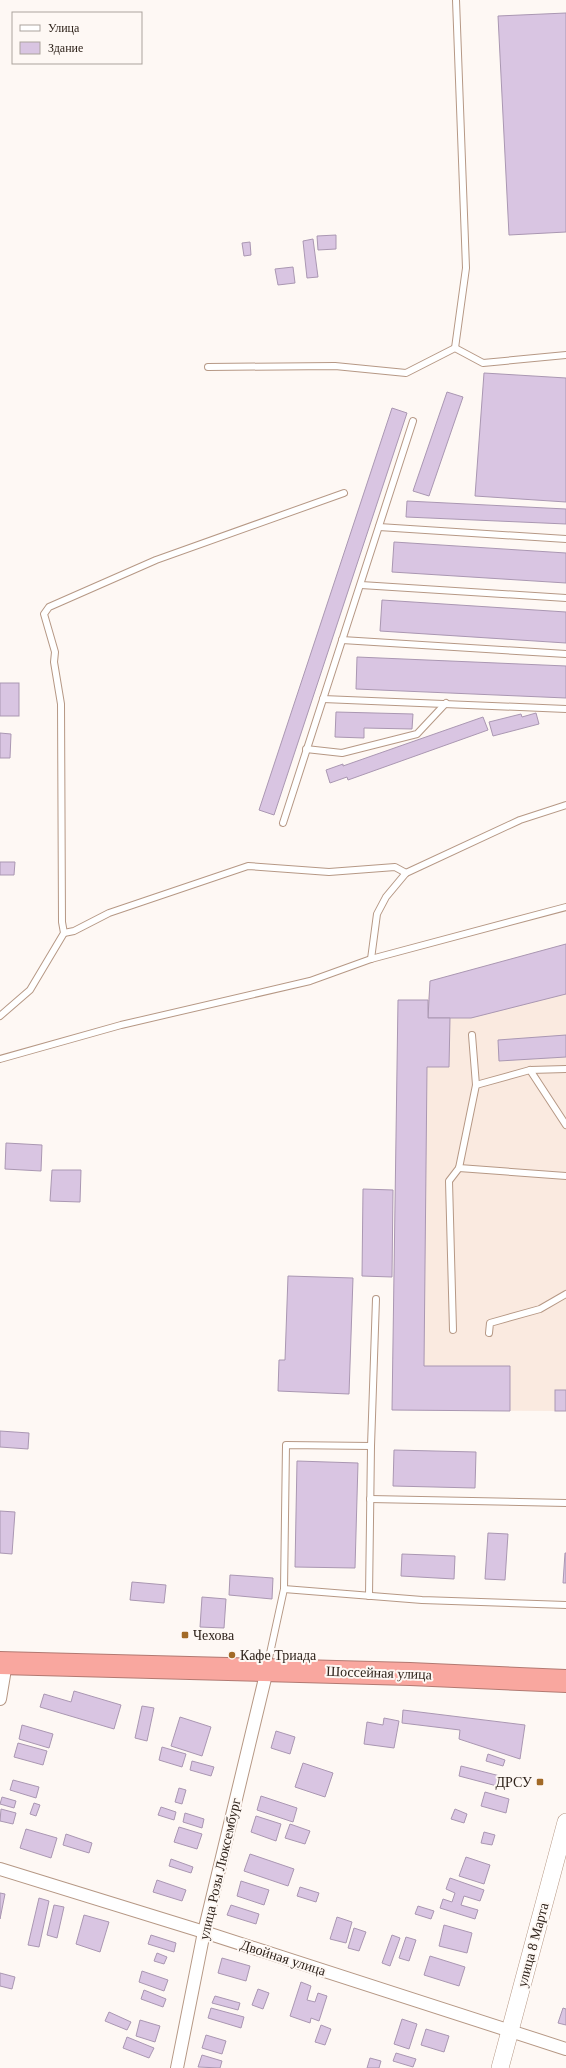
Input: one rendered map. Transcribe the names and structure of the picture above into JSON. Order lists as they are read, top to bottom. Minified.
{"streets":{"highway":["Шоссейная улица"],"main road":["улица 8 Марта"],"street":["улица Розы Люксембург","Двойная улица"]},"crossings":[["Шоссейная улица","улица Розы Люксембург"],["улица Розы Люксембург","Двойная улица"],["улица 8 Марта","Двойная улица"]],"places":{"transit":["Чехова","ДРСУ"],"other":["Кафе Триада"]},"legend":["Улица","Здание"]}
